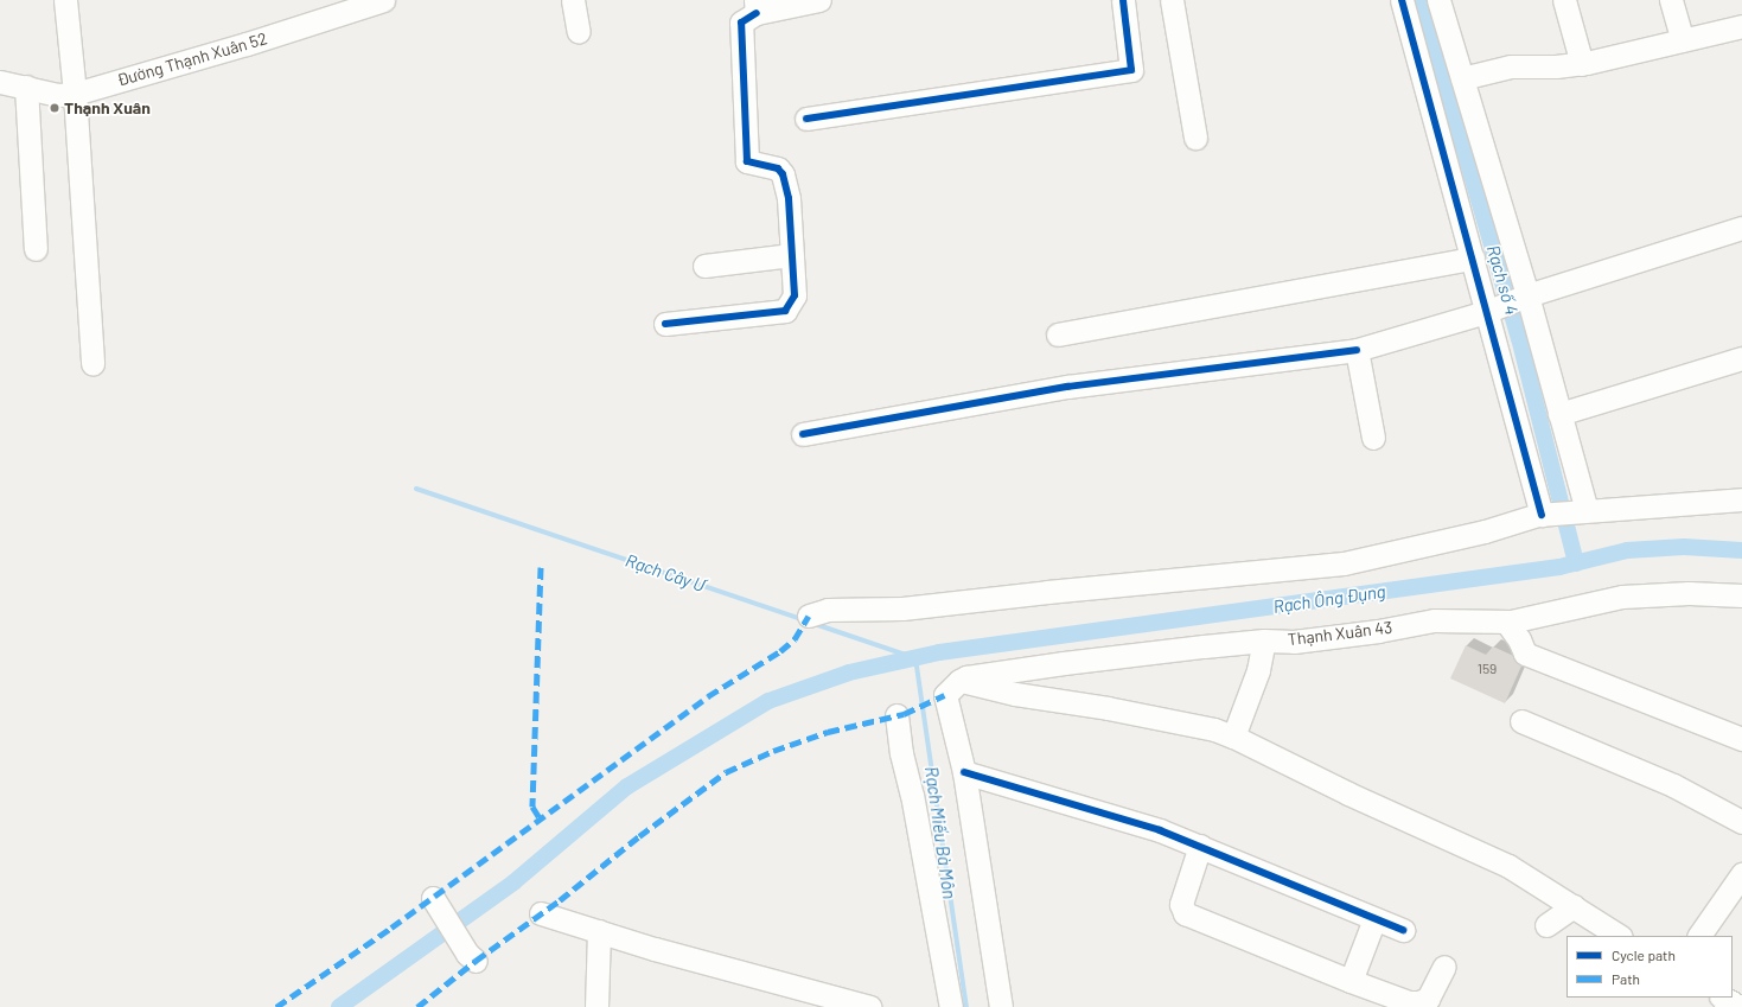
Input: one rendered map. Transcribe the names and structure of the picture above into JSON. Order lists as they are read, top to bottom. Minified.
{"streets":{"street":["Đường Thạnh Xuân 52","Thạnh Xuân 43"]},"water":["Rạch số 4","Rạch Cây Ư","Rạch Ông Đụng","Rạch Miếu Bà Môn"],"places":["Thạnh Xuân"],"house_numbers":["159"],"legend":["Cycle path","Path"]}
